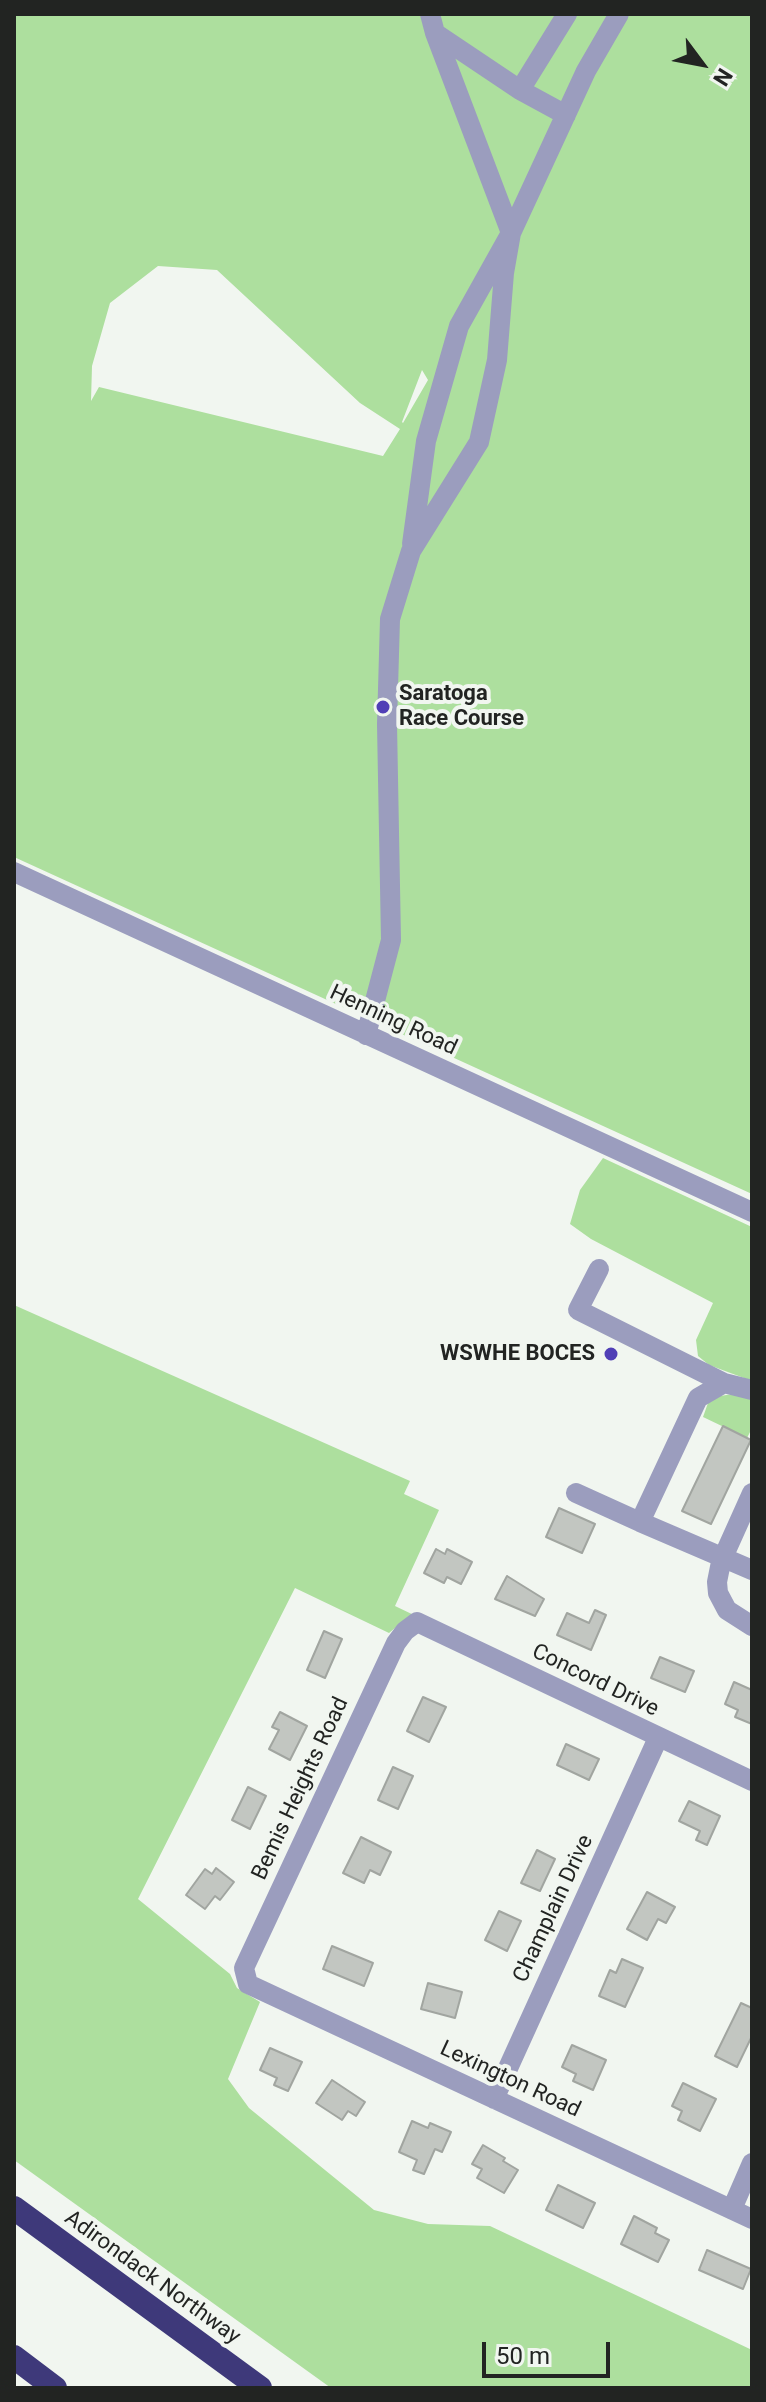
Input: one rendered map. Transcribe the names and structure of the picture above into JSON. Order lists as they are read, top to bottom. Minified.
{"streets":{"highway":["Adirondack Northway"],"street":["Henning Road","Concord Drive","Bemis Heights Road","Champlain Drive","Lexington Road"]},"crossings":[["Concord Drive","Bemis Heights Road"],["Concord Drive","Champlain Drive"],["Bemis Heights Road","Lexington Road"],["Champlain Drive","Lexington Road"]],"places":["Saratoga Race Course","WSWHE BOCES"],"scale_bar":"50 m","north":"bottom right"}
